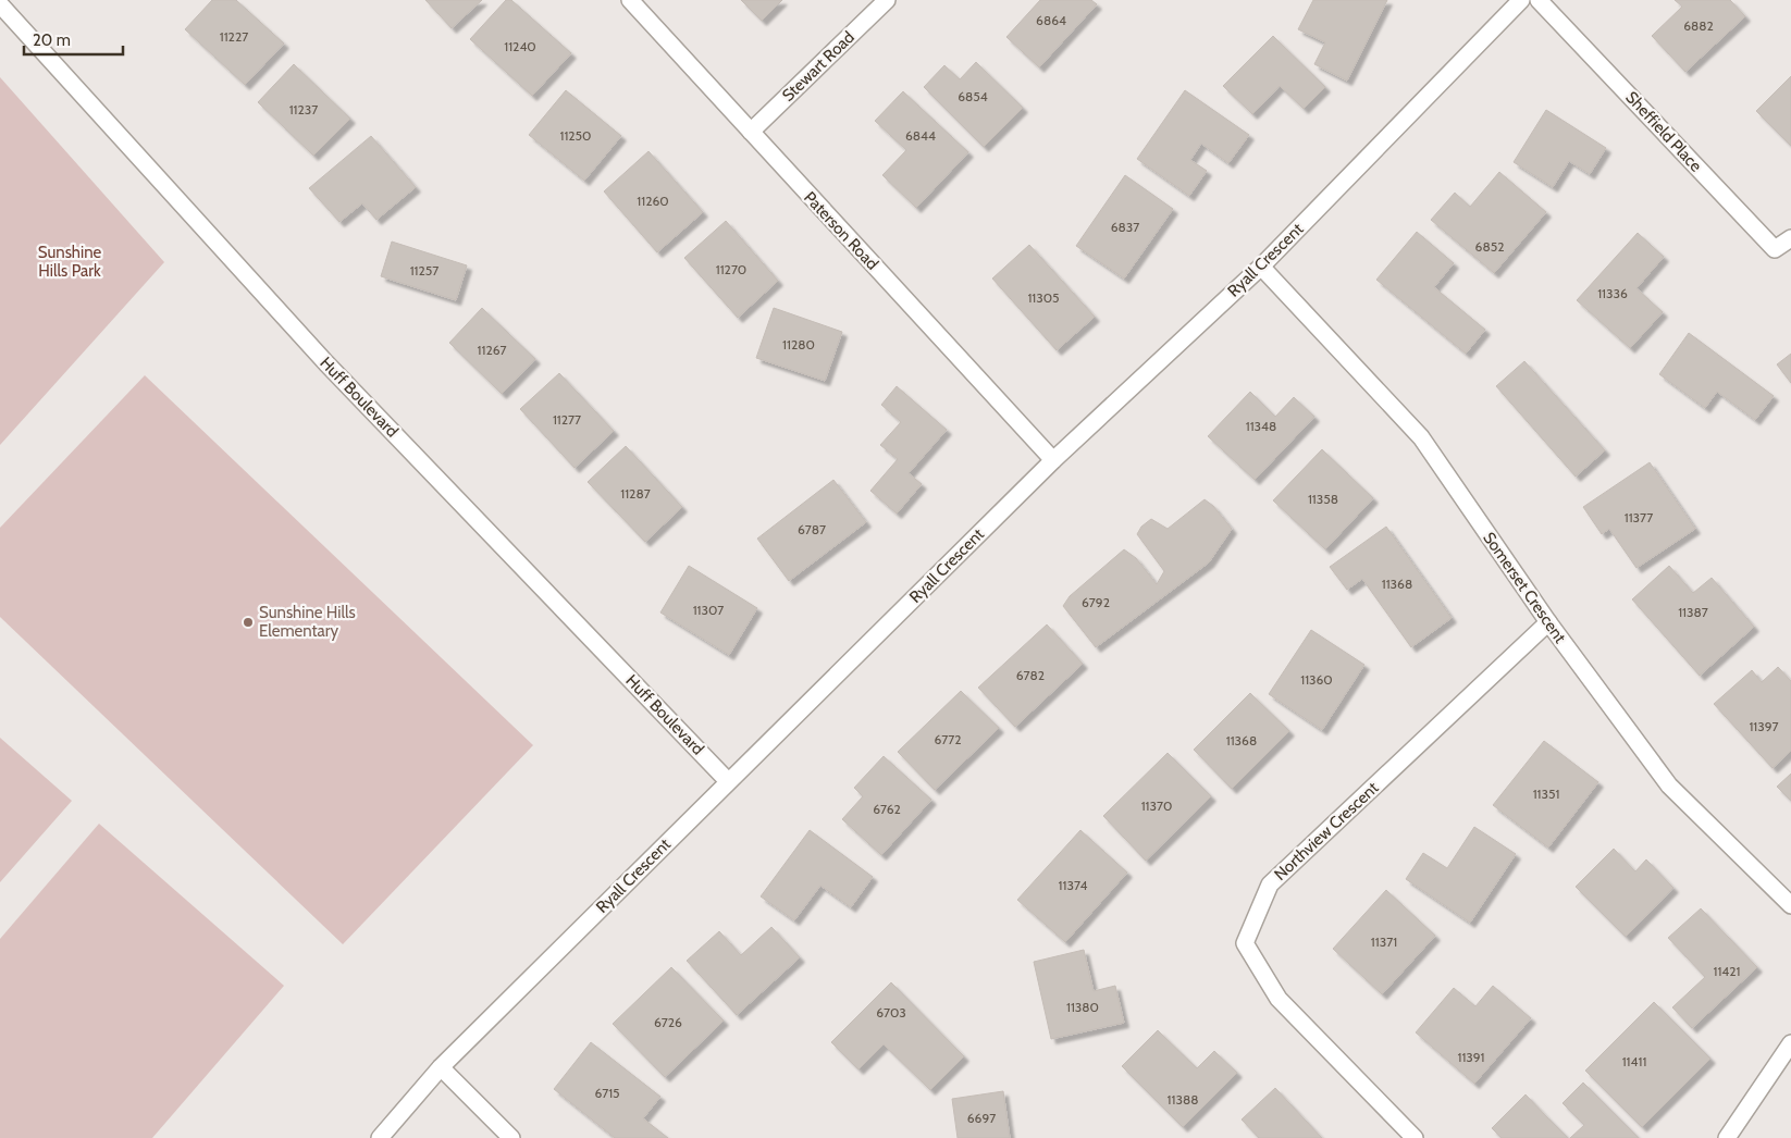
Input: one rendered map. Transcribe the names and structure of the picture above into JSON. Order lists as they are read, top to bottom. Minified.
{"streets":{"street":["Stewart Road","Sheffield Place","Paterson Road","Ryall Crescent","Huff Boulevard","Somerset Crescent","Northview Crescent"]},"crossings":[["Stewart Road","Paterson Road"],["Paterson Road","Ryall Crescent"],["Ryall Crescent","Huff Boulevard"],["Ryall Crescent","Somerset Crescent"],["Somerset Crescent","Northview Crescent"]],"parks":["Sunshine Hills Park"],"places":["Sunshine Hills Elementary"],"house_numbers":["6864","6882","11227","11240","6854","11237","11250","6844","11260","6837","6852","11270","11257","11336","11305","11280","11267","11277","11348","11287","11358","11377","6787","11368","6792","11307","11387","6782","11360","11397","6772","11368","11351","11370","6762","11374","11371","11421","11380","6703","6726","11391","11411","6715","11388","6697"],"scale_bar":"20 m"}
